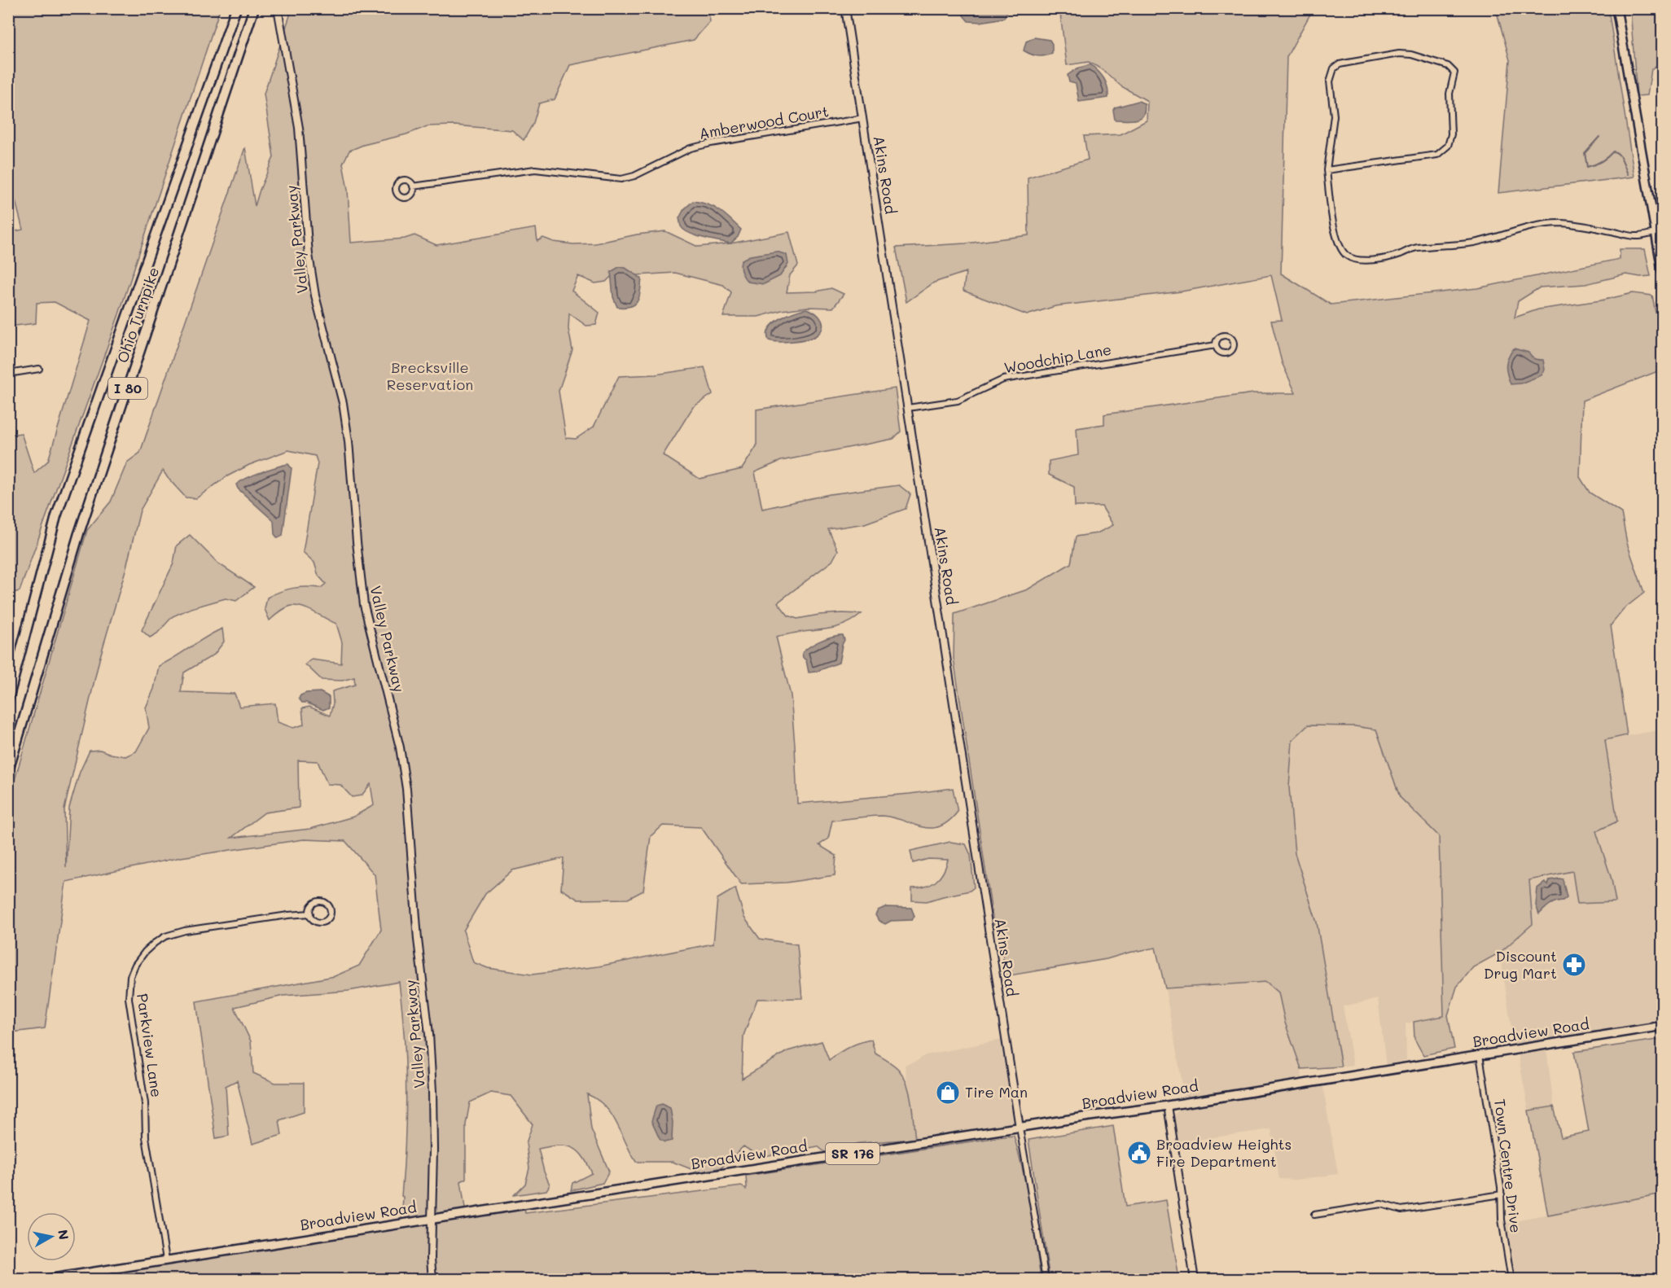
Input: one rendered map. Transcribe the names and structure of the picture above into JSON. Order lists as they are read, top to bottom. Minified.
{"streets":{"highway":["Ohio Turnpike","I 80"],"main road":["Broadview Road","SR 176"],"street":["Amberwood Court","Akins Road","Valley Parkway","Woodchip Lane","Parkview Lane","Town Centre Drive"]},"crossings":[["Amberwood Court","Akins Road"],["Akins Road","Woodchip Lane"],["Akins Road","Broadview Road"],["Valley Parkway","Broadview Road"],["Broadview Road","Parkview Lane"],["Broadview Road","Town Centre Drive"]],"parks":["Brecksville Reservation"],"places":{"pharmacy":["Discount Drug Mart"],"shop":["Tire Man"],"public building":["Broadview Heights Fire Department"]},"north":"right"}
